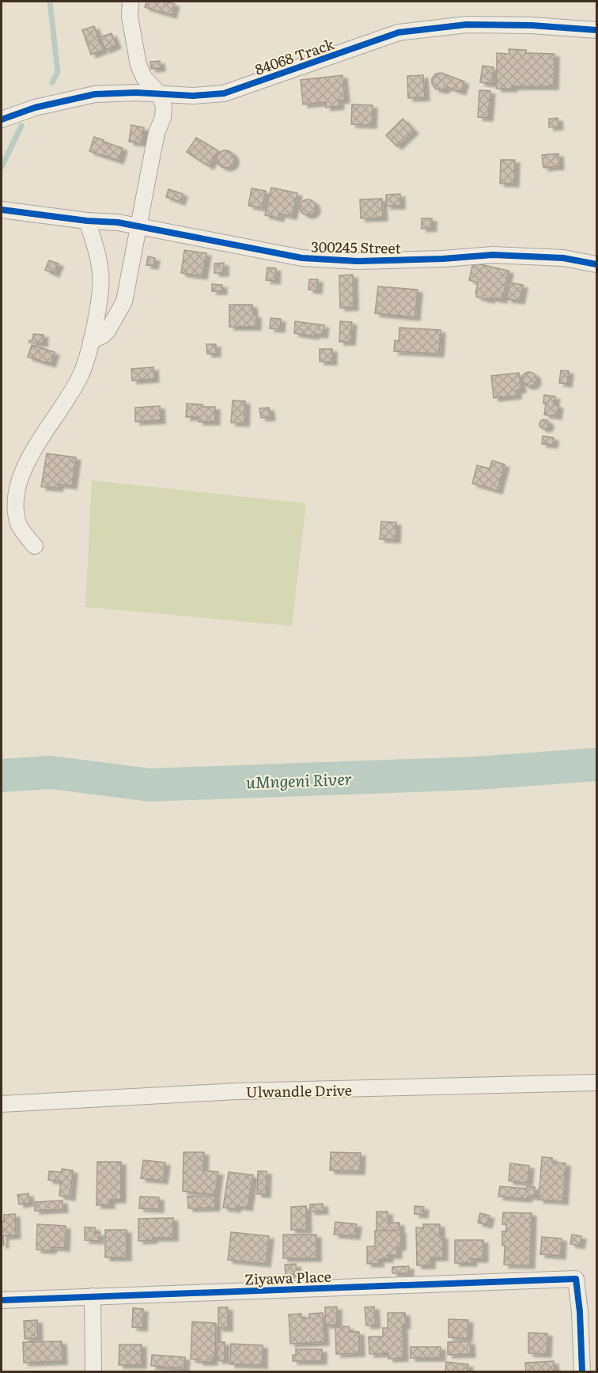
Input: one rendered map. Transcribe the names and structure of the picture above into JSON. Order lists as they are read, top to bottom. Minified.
{"streets":{"street":["84068 Track","300245 Street","Ulwandle Drive","Ziyawa Place"]},"water":["uMngeni River"]}
